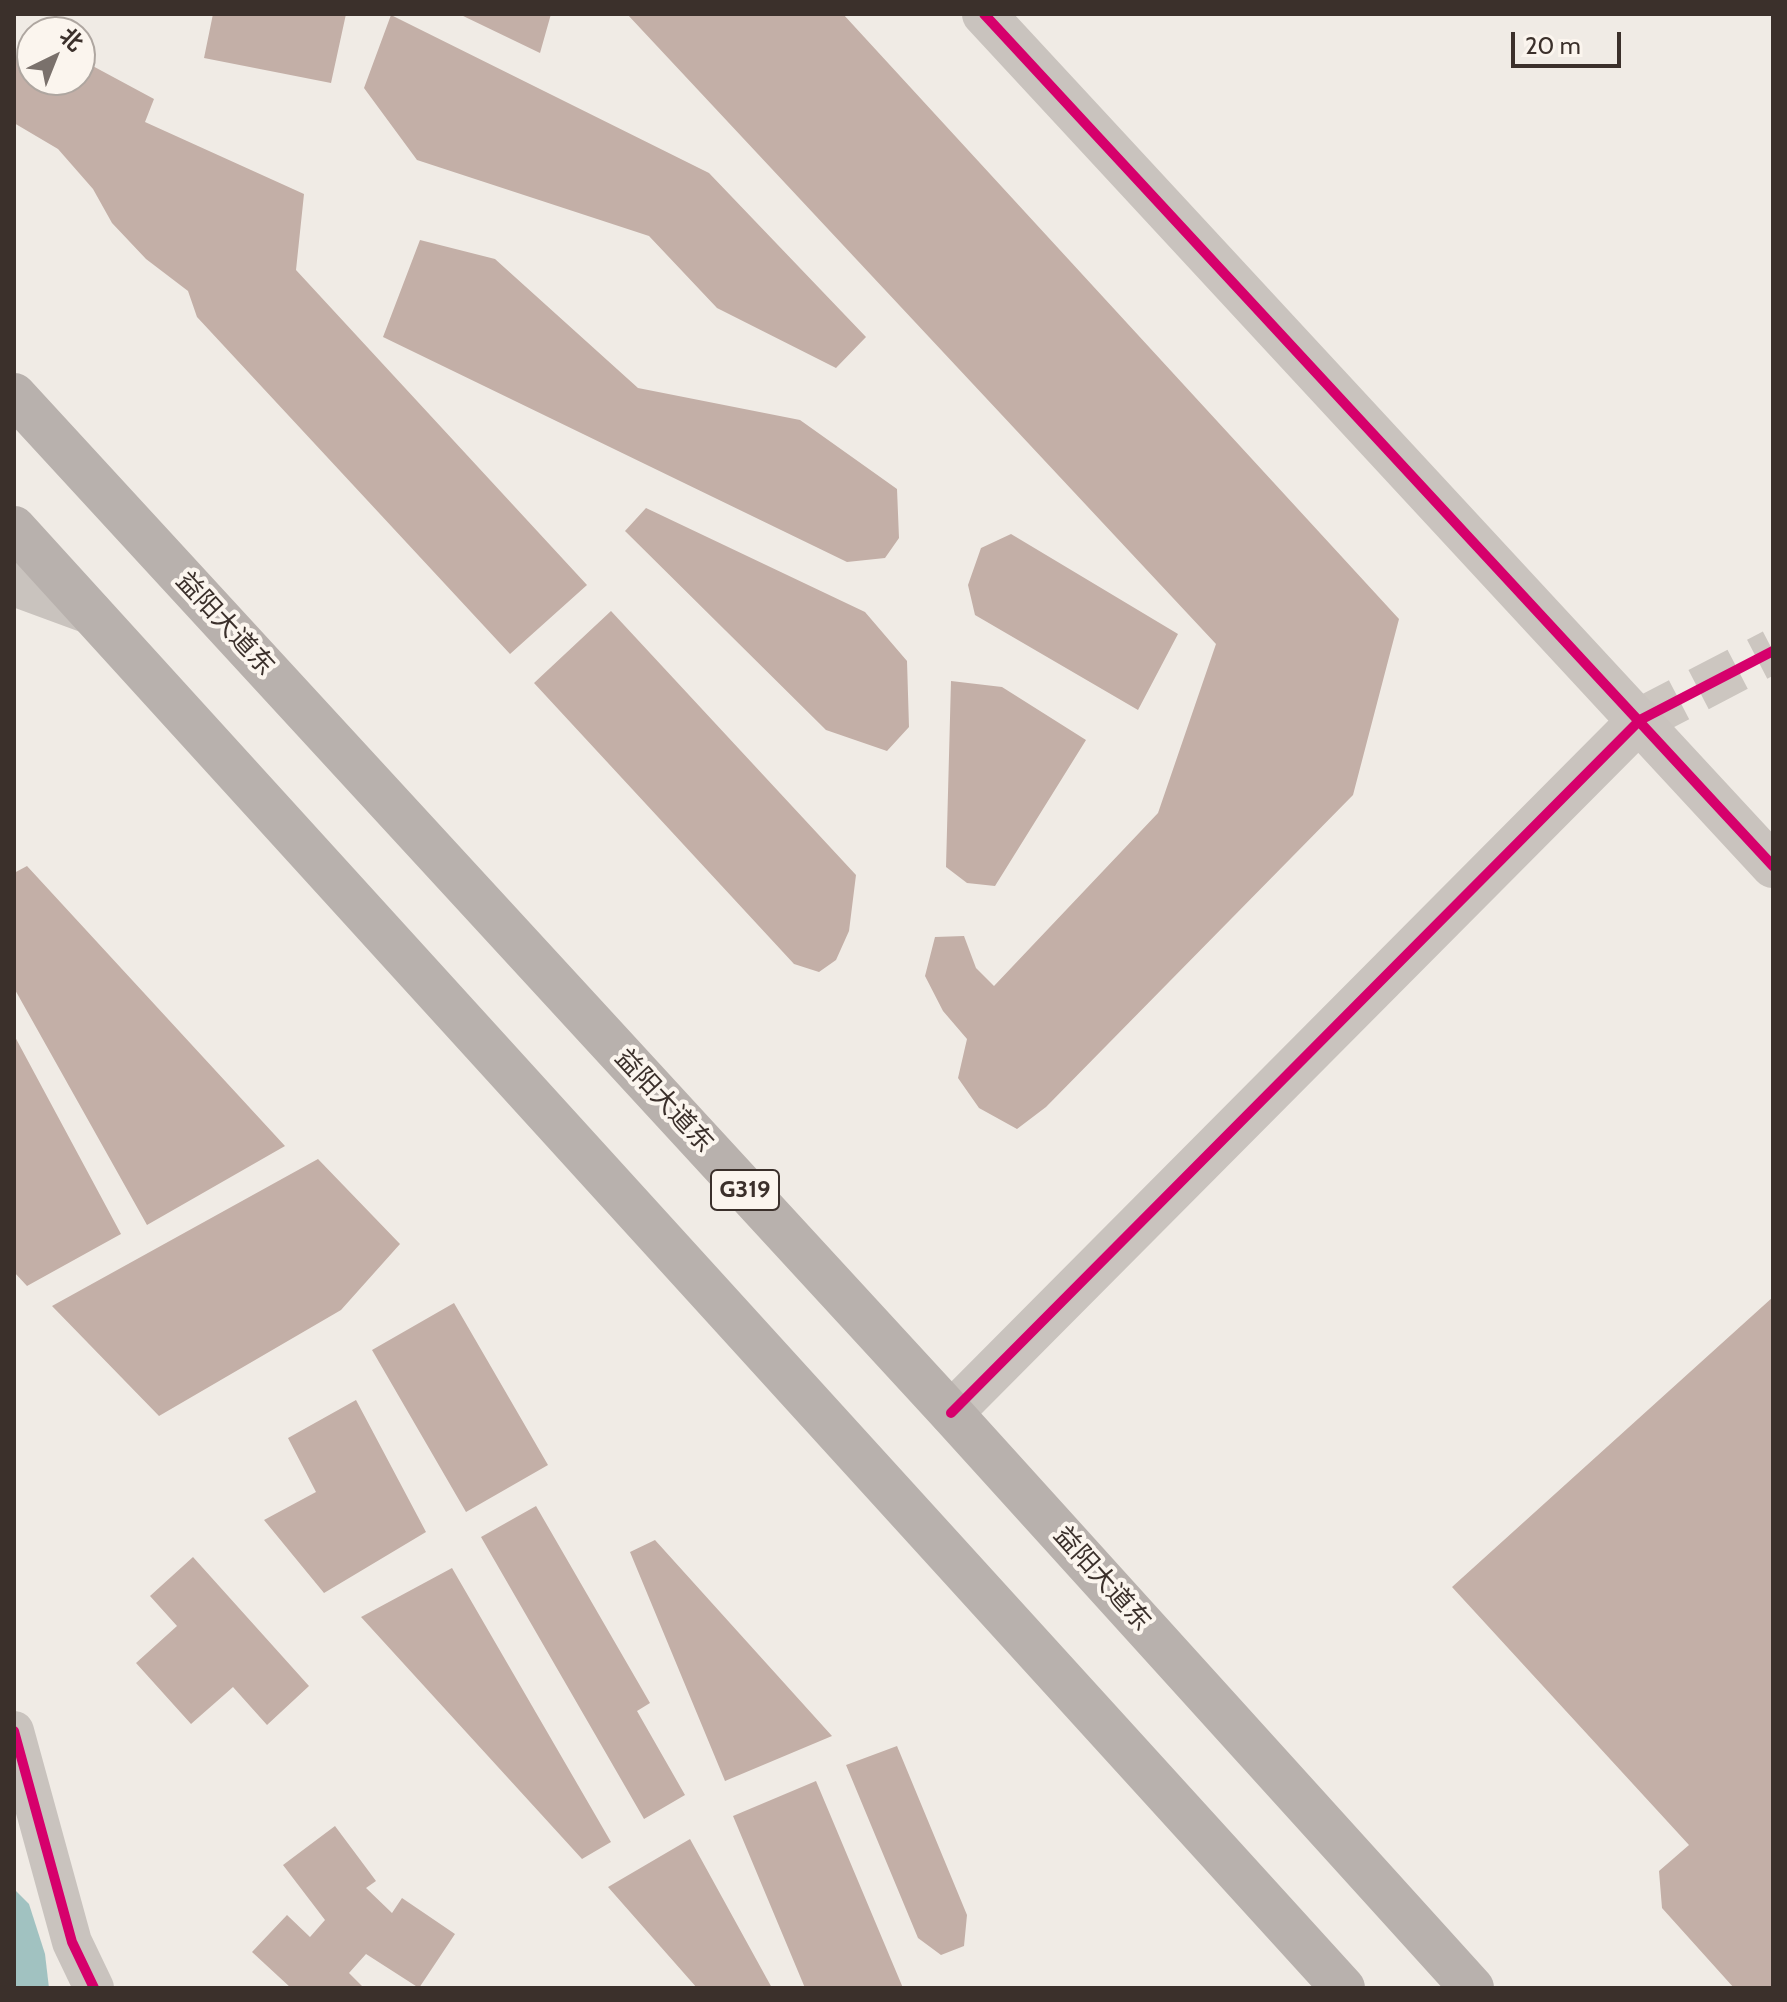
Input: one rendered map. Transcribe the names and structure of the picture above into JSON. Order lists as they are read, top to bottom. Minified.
{"streets":{"main road":["益阳大道东","G319"]},"scale_bar":"20 m","north":"top right"}
